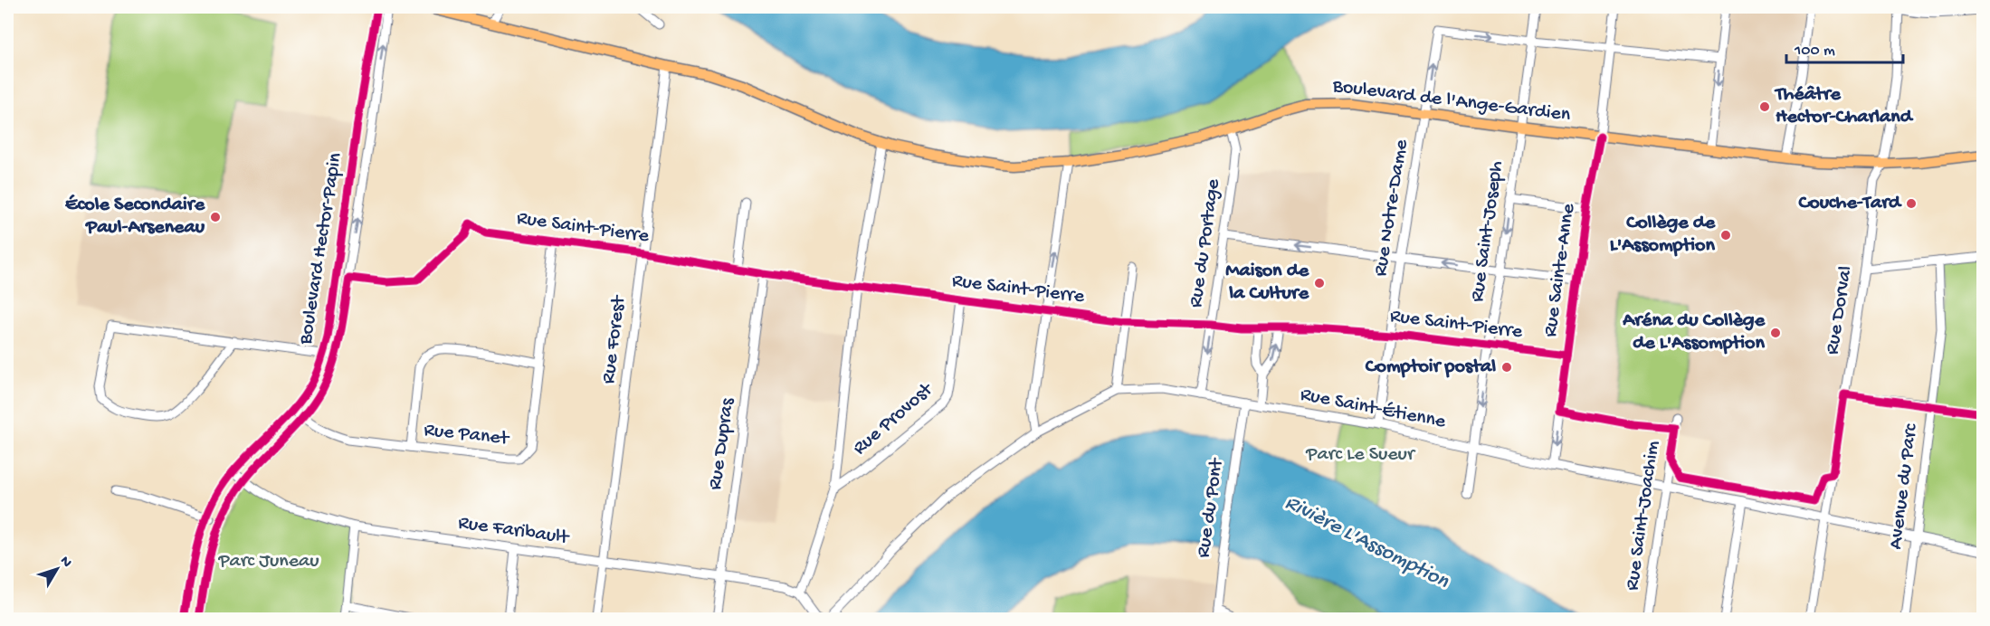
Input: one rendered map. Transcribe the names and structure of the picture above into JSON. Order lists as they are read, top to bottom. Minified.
{"streets":{"main road":["Boulevard de l'Ange-Gardien"],"street":["Rue Notre-Dame","Rue Saint-Pierre","Rue Saint-Joseph","Rue du Portage","Boulevard Hector-Papin","Rue Sainte-Anne","Rue Dorval","Rue Forest","Rue Saint-Étienne","Rue Provost","Rue Panet","Rue Dupras","Avenue du Parc","Rue du Pont","Rue Saint-Joachim","Rue Faribault"]},"crossings":[["Boulevard de l'Ange-Gardien","Rue Notre-Dame"],["Boulevard de l'Ange-Gardien","Rue Saint-Joseph"],["Boulevard de l'Ange-Gardien","Rue du Portage"],["Boulevard de l'Ange-Gardien","Rue Sainte-Anne"],["Boulevard de l'Ange-Gardien","Rue Dorval"],["Boulevard de l'Ange-Gardien","Rue Forest"],["Rue Notre-Dame","Rue Saint-Pierre"],["Rue Notre-Dame","Rue Saint-Joseph"],["Rue Notre-Dame","Rue Saint-Étienne"],["Rue Saint-Pierre","Rue Saint-Joseph"],["Rue Saint-Pierre","Rue du Portage"],["Rue Saint-Pierre","Rue Sainte-Anne"],["Rue Saint-Pierre","Rue Forest"],["Rue Saint-Pierre","Rue Provost"],["Rue Saint-Pierre","Rue Panet"],["Rue Saint-Pierre","Rue Dupras"],["Rue Saint-Joseph","Rue Saint-Étienne"],["Rue du Portage","Rue Saint-Étienne"],["Boulevard Hector-Papin","Rue Panet"],["Boulevard Hector-Papin","Rue Faribault"],["Rue Sainte-Anne","Rue Saint-Étienne"],["Rue Dorval","Rue Saint-Étienne"],["Rue Forest","Rue Faribault"],["Rue Saint-Étienne","Avenue du Parc"],["Rue Saint-Étienne","Rue du Pont"],["Rue Saint-Étienne","Rue Saint-Joachim"],["Rue Dupras","Rue Faribault"]],"one_way":["Rue Saint-Joseph"],"water":["Rivière L'Assomption"],"parks":["Parc Le Sueur","Parc Juneau"],"places":["Théâtre Hector-Charland","Couche-Tard","École Secondaire Paul-Arseneau","Collège de L'Assomption","Maison de la Culture","Aréna du Collège de L'Assomption","Comptoir postal"],"scale_bar":"100 m","north":"top right"}
